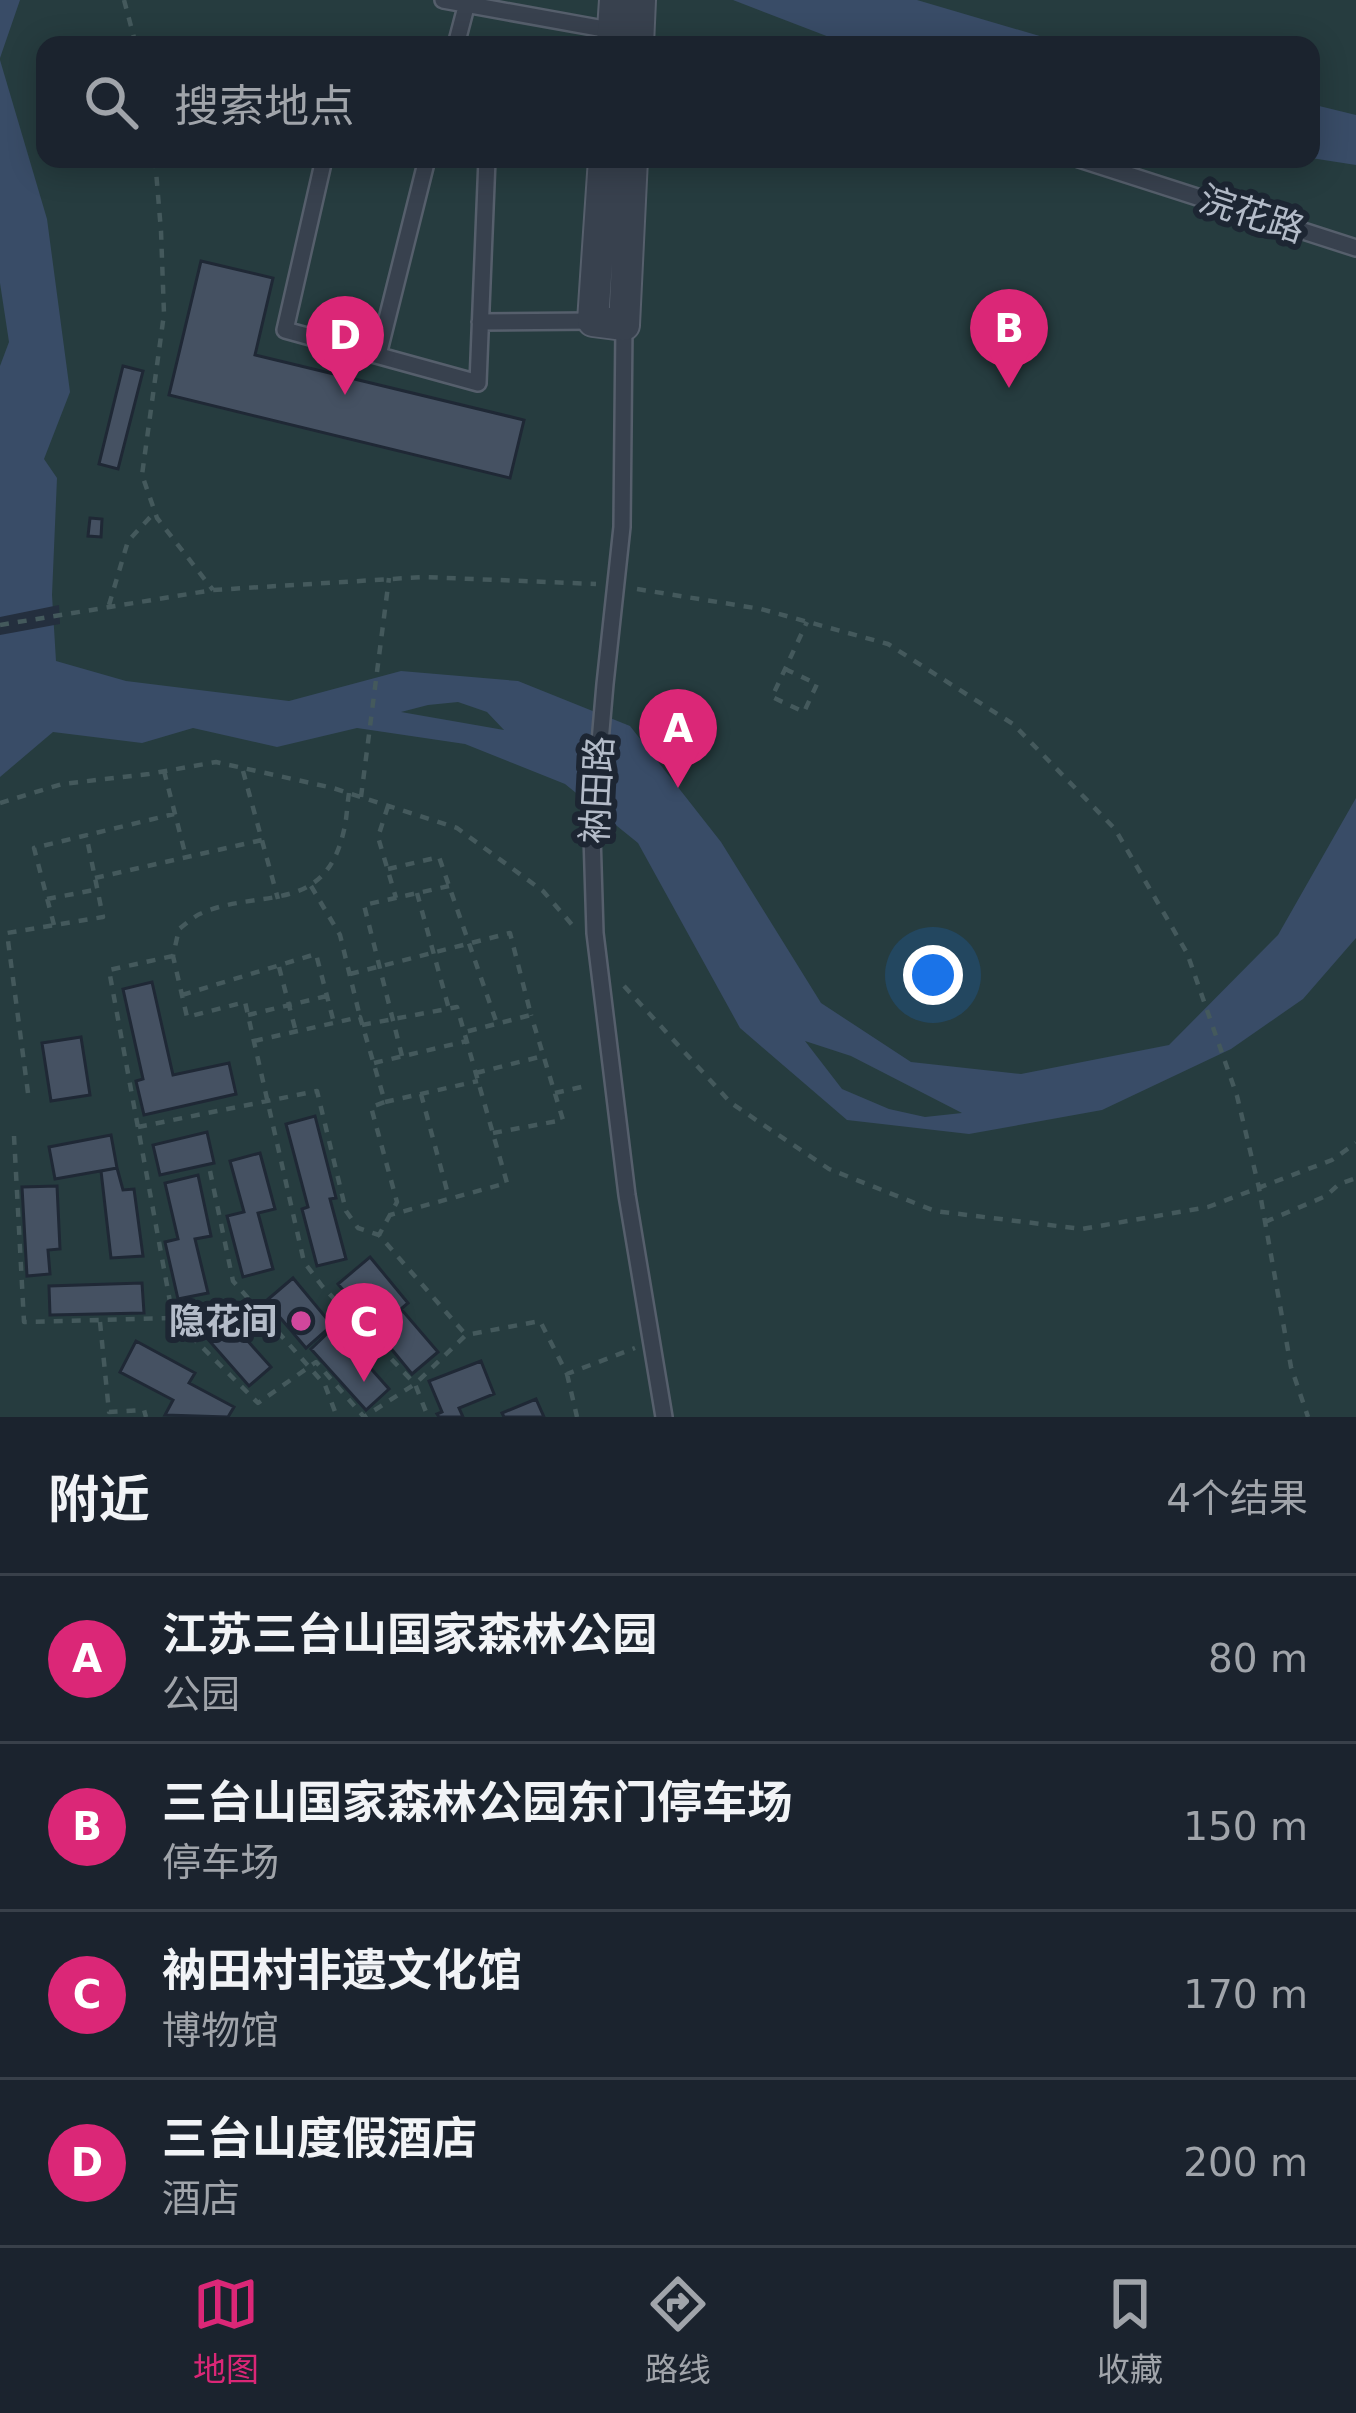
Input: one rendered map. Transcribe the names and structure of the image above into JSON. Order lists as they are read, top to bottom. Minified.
{"streets":{"street":["衲田路"],"lane":["浣花路"]},"places":["隐花间"],"page":{"search":"搜索地点","pins":["B","D","A","C"],"heading":["附近","4个结果"],"list":[{"mark":"A","name":"江苏三台山国家森林公园","note":"公园","value":"80 m"},{"mark":"B","name":"三台山国家森林公园东门停车场","note":"停车场","value":"150 m"},{"mark":"C","name":"衲田村非遗文化馆","note":"博物馆","value":"170 m"},{"mark":"D","name":"三台山度假酒店","note":"酒店","value":"200 m"}],"nav":["地图","路线","收藏"]}}
